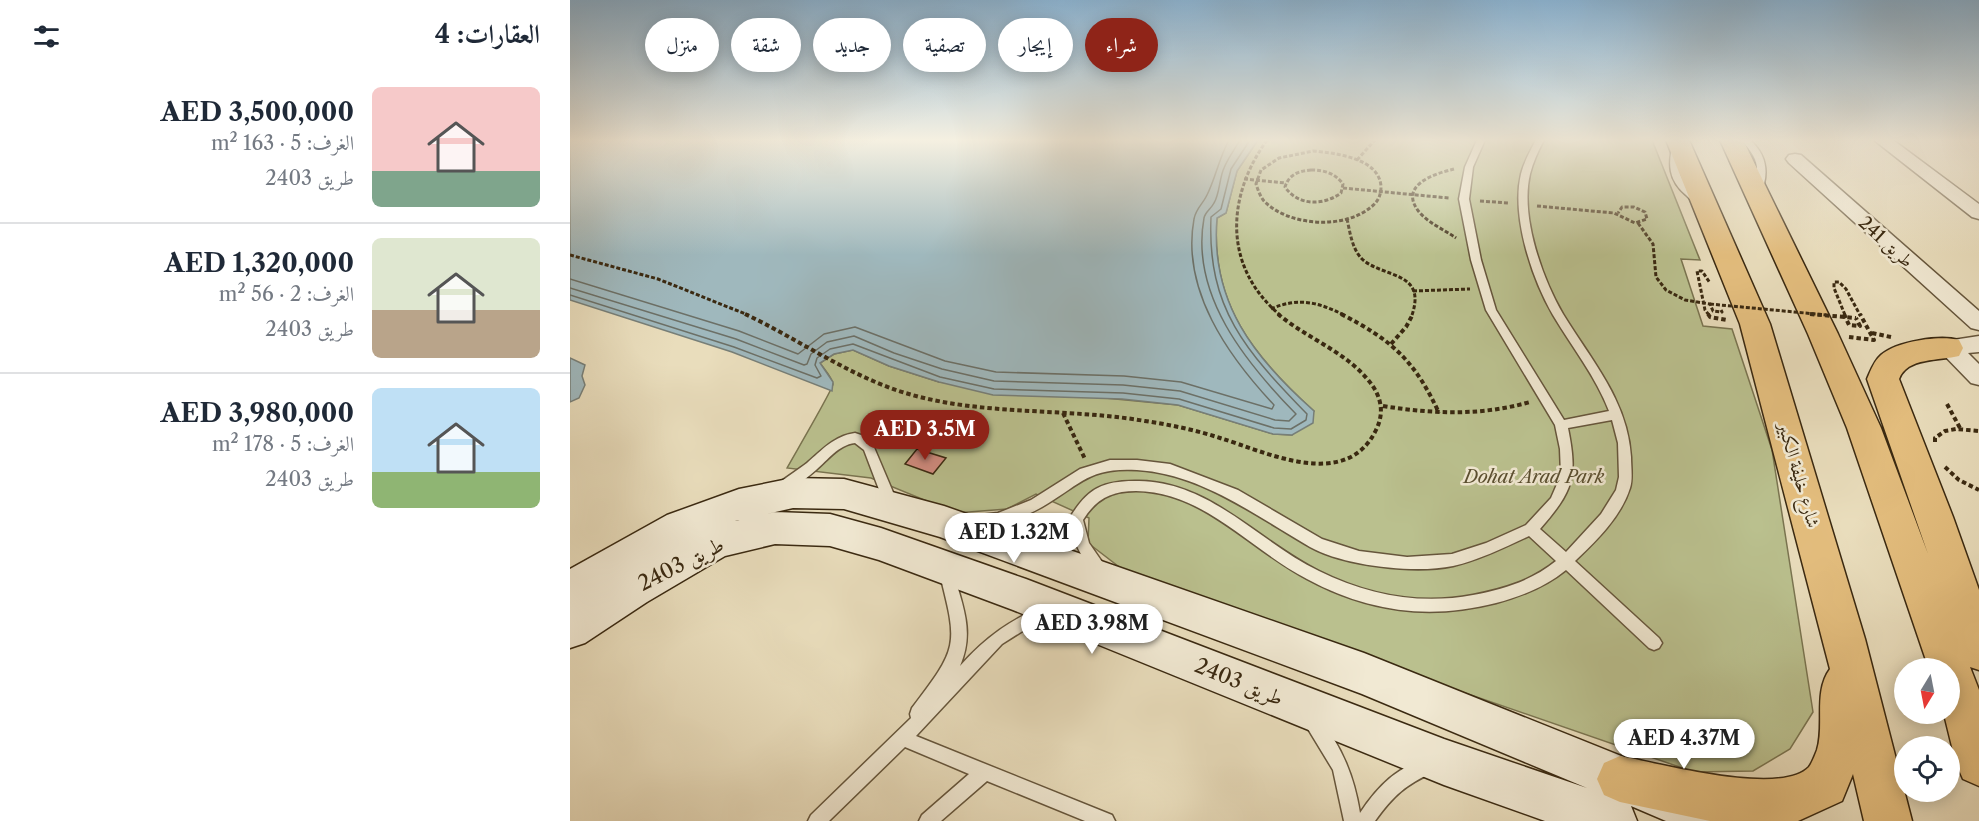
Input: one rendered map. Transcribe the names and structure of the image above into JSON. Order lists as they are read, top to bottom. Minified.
{"streets":{"main road":["شارع خليفة الكبير","طريق 2403"],"street":["طريق 241"]},"parks":["Dohat Arad Park"],"north":"bottom","page":{"heading":"العقارات: 4","chip":["شراء","إيجار","تصفية","جديد","شقة","منزل"],"list":[{"name":"AED 3,500,000","note":"الغرف: 5 · 163 m² · طريق 2403"},{"name":"AED 1,320,000","note":"الغرف: 2 · 56 m² · طريق 2403"},{"name":"AED 3,980,000","note":"الغرف: 5 · 178 m² · طريق 2403"}],"price":["AED 3.5M","AED 1.32M","AED 3.98M","AED 4.37M"]}}
